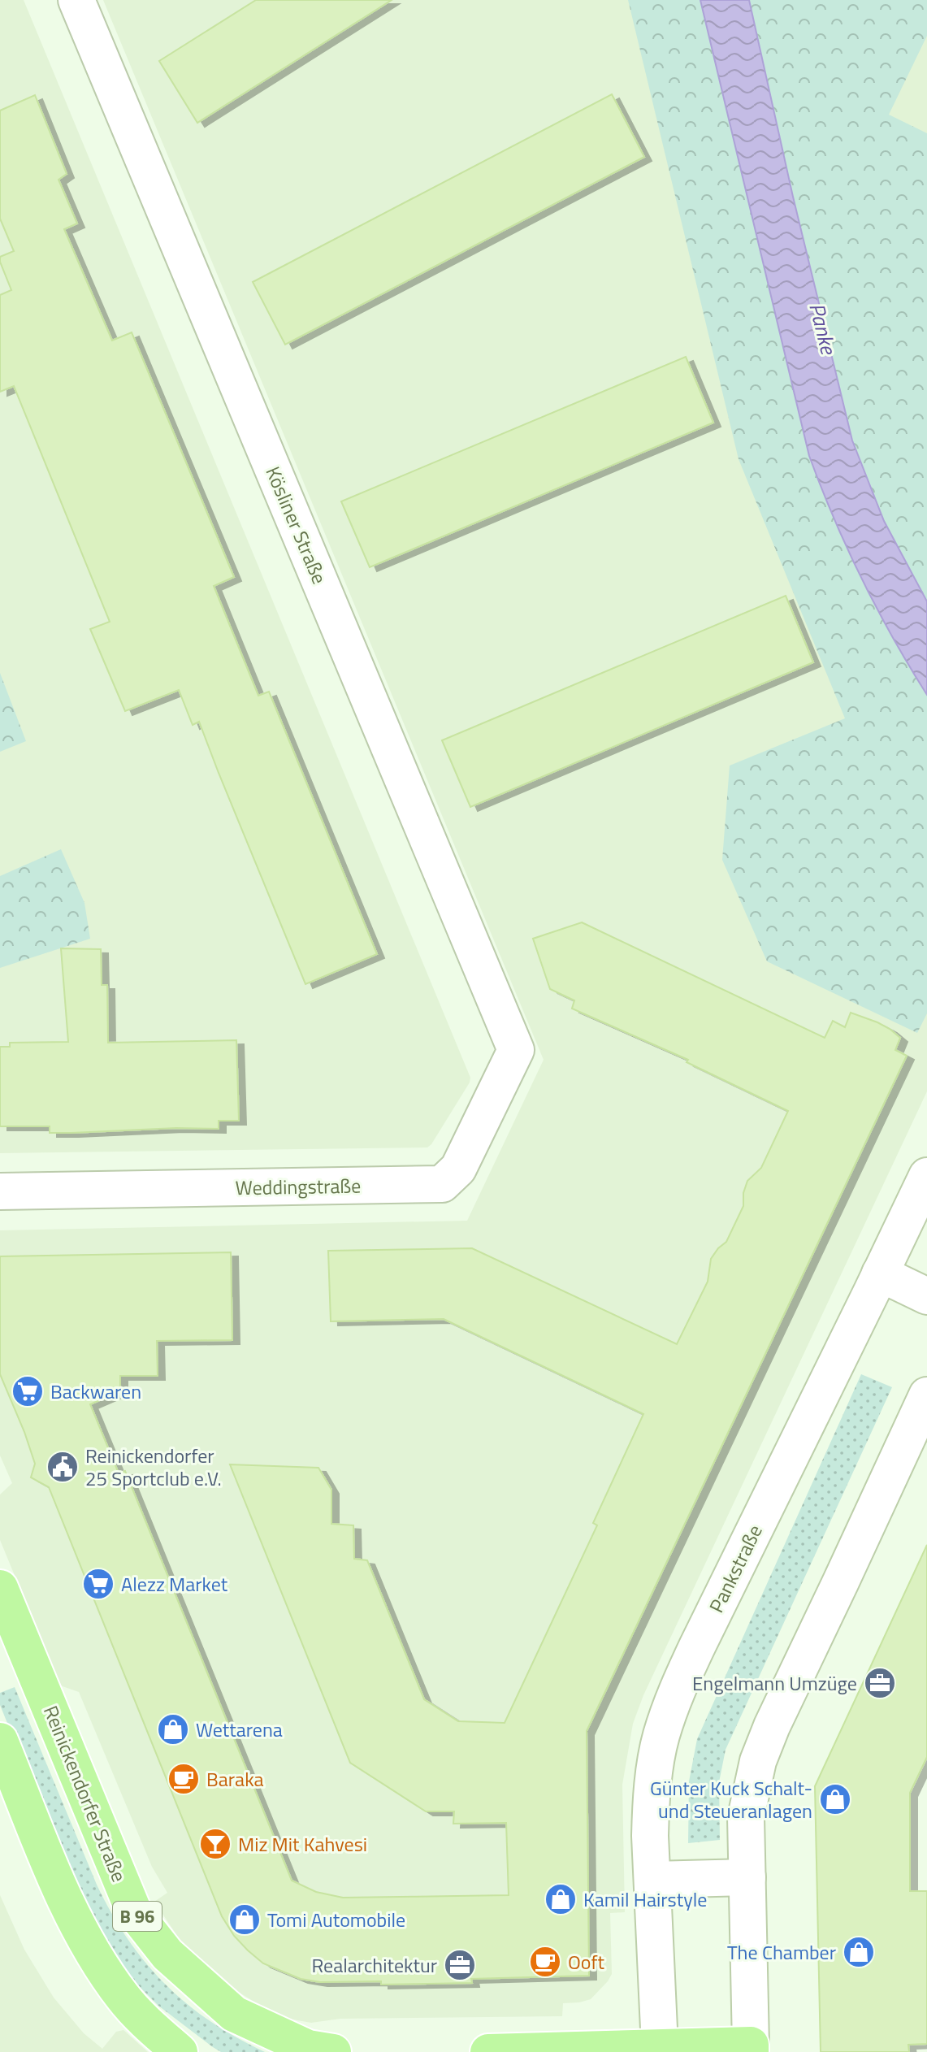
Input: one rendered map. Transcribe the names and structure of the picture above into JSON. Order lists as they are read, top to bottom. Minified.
{"streets":{"main road":["Kösliner Straße","Weddingstraße","Pankstraße","Reinickendorfer Straße","B 96"]},"crossings":[["Kösliner Straße","Weddingstraße"]],"water":["Panke"],"places":{"supermarket":["Backwaren","Alezz Market"],"public building":["Reinickendorfer 25 Sportclub e.V."],"office":["Engelmann Umzüge","Realarchitektur"],"shop":["Wettarena","Günter Kuck Schalt- und Steueranlagen","Kamil Hairstyle","Tomi Automobile","The Chamber"],"cafe":["Baraka","Ooft"],"bar":["Miz Mit Kahvesi"]}}
